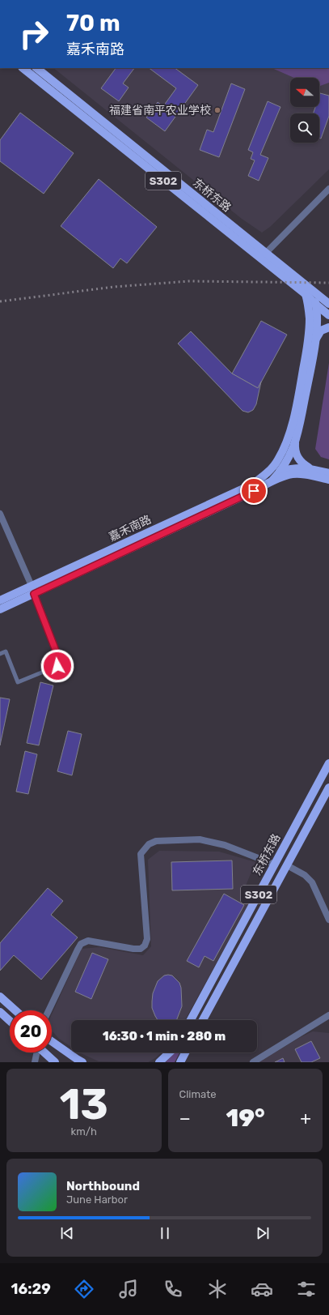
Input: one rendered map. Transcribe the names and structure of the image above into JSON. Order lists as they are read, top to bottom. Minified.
{"streets":{"main road":["S302","东桥东路","嘉禾南路"]},"places":["福建省南平农业学校"],"north":"left","page":{"turn":["70 m","嘉禾南路"],"limit":"20","trip":"16:30 · 1 min · 280 m","tile":[["13","km/h"],"Climate"],"heat":["−","19°","+"],"song":["Northbound","June Harbor"],"tabs":"16:29"}}
